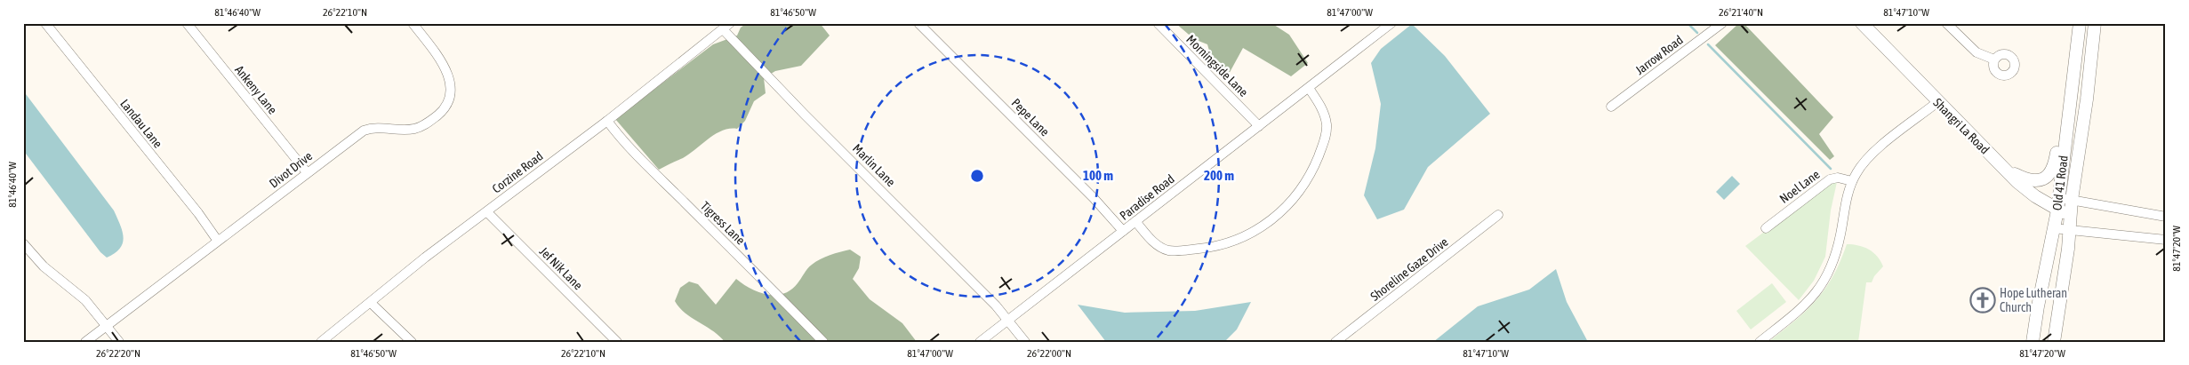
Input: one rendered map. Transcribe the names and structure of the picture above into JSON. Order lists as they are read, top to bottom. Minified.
{"streets":{"street":["Jarrow Road","Morningside Lane","Ankeny Lane","Pepe Lane","Landau Lane","Shangri La Road","Marlin Lane","Divot Drive","Corzine Road","Old 41 Road","Noel Lane","Paradise Road","Tigress Lane","Jef Nik Lane","Shoreline Gaze Drive"]},"crossings":[["Morningside Lane","Paradise Road"],["Ankeny Lane","Divot Drive"],["Pepe Lane","Paradise Road"],["Landau Lane","Divot Drive"],["Shangri La Road","Old 41 Road"],["Marlin Lane","Corzine Road"],["Marlin Lane","Paradise Road"],["Corzine Road","Tigress Lane"],["Corzine Road","Jef Nik Lane"]],"places":{"church":["Hope Lutheran Church"]},"coordinates":["81°46'40\"W","26°22'10\"N","81°46'50\"W","81°47'00\"W","26°21'40\"N","81°47'10\"W","81°47'20\"W","26°22'20\"N","26°22'00\"N"],"rings":["100 m","200 m"]}
